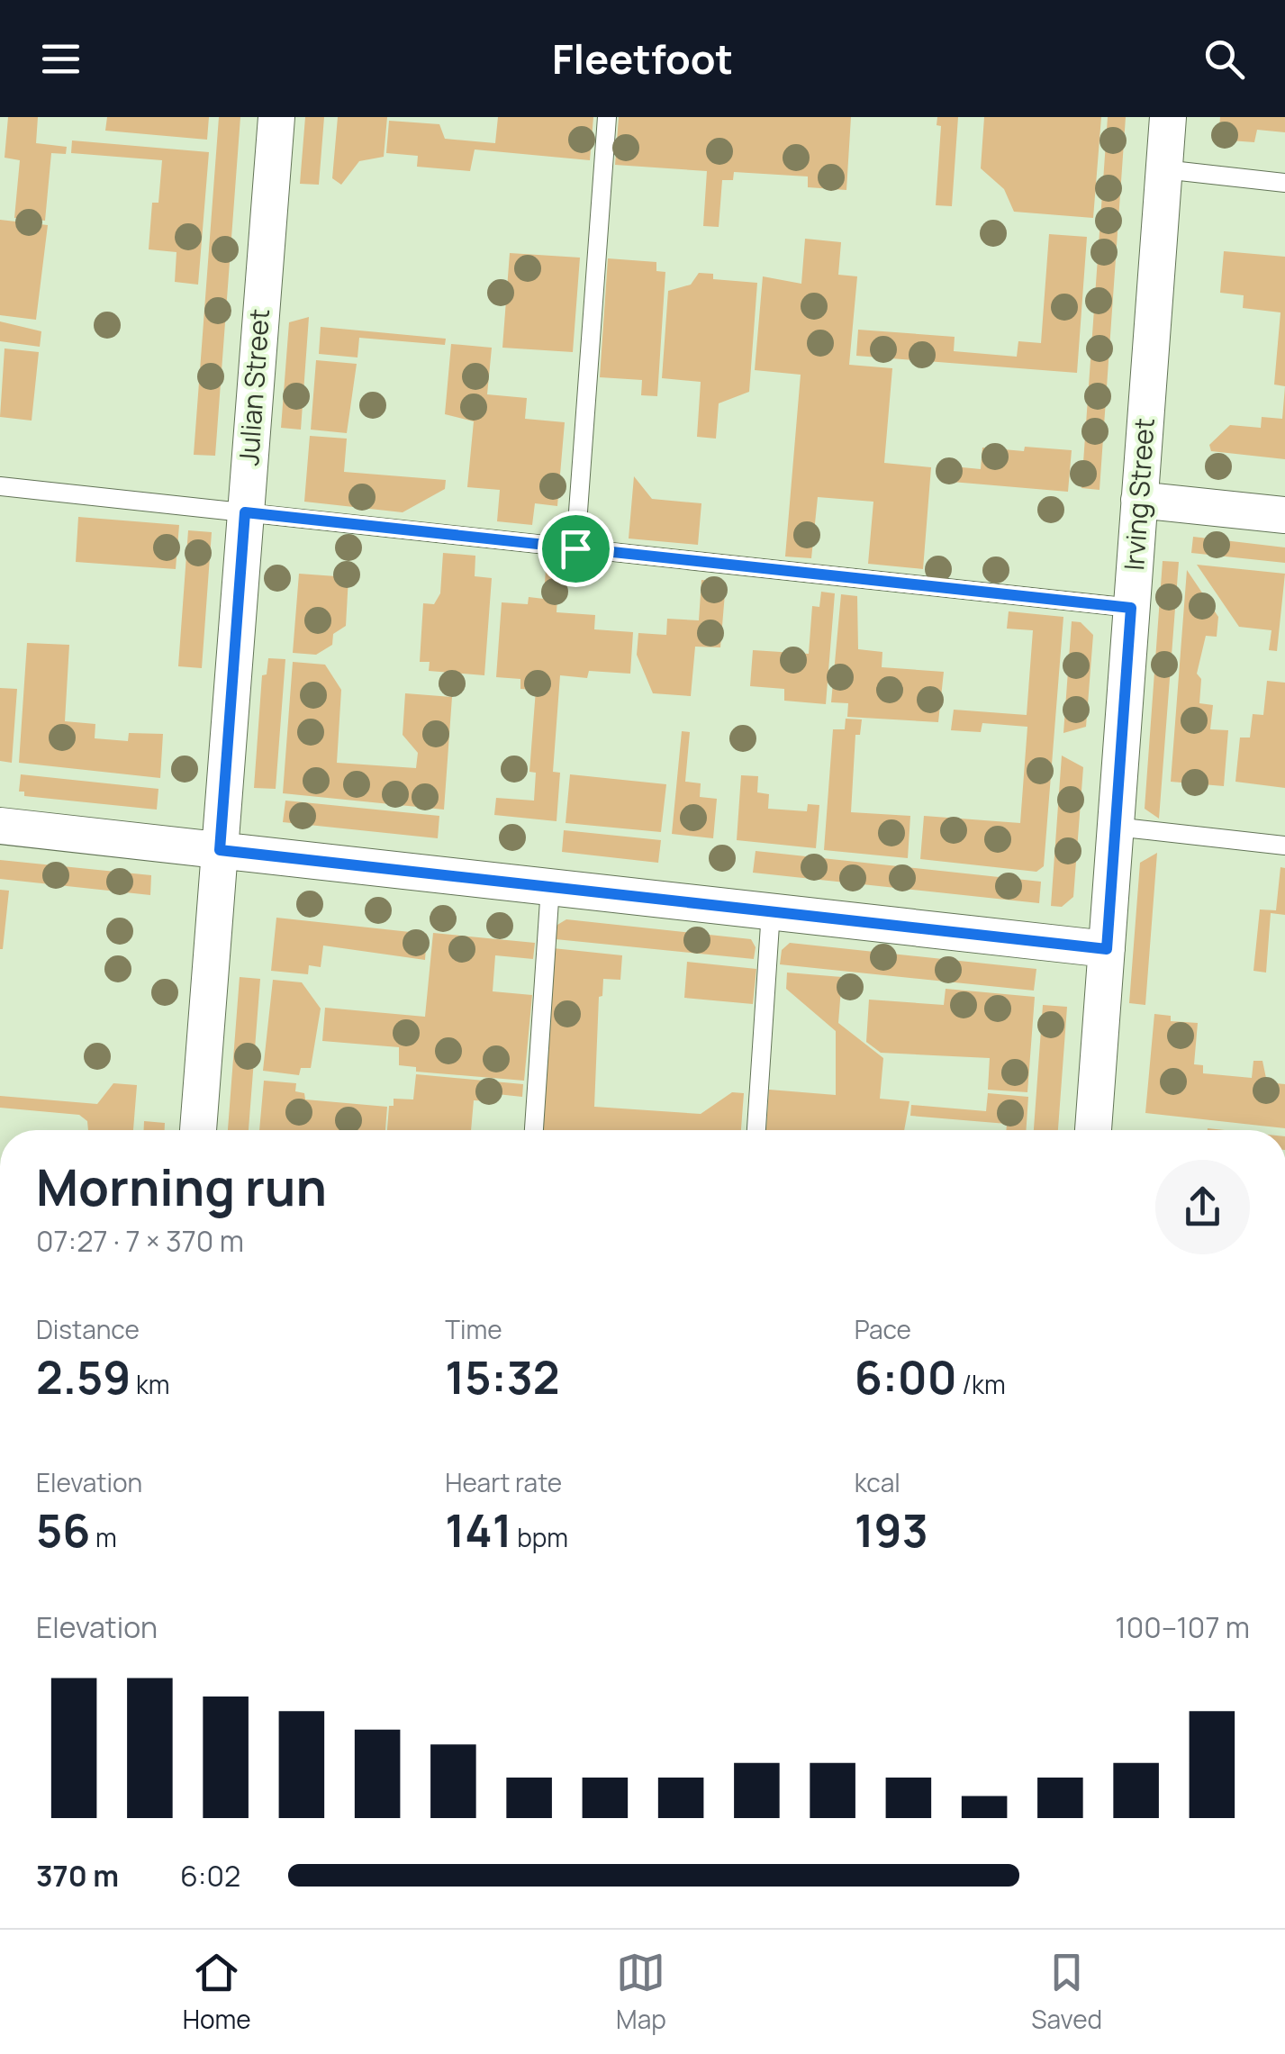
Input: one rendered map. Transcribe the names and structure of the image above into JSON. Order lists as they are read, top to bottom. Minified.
{"streets":{"street":["Julian Street","Irving Street"]},"page":{"header":"Fleetfoot","heading":["Morning run","07:27 · 7 × 370 m"],"stats":[["Distance","2.59 km"],["Time","15:32"],["Pace","6:00 /km"],["Elevation","56 m"],["Heart rate","141 bpm"],["kcal","193"]],"chart":["Elevation","100–107 m"],"list":[{"name":"370 m","note":"6:02"}],"tabs":["Home","Map","Saved"]}}
